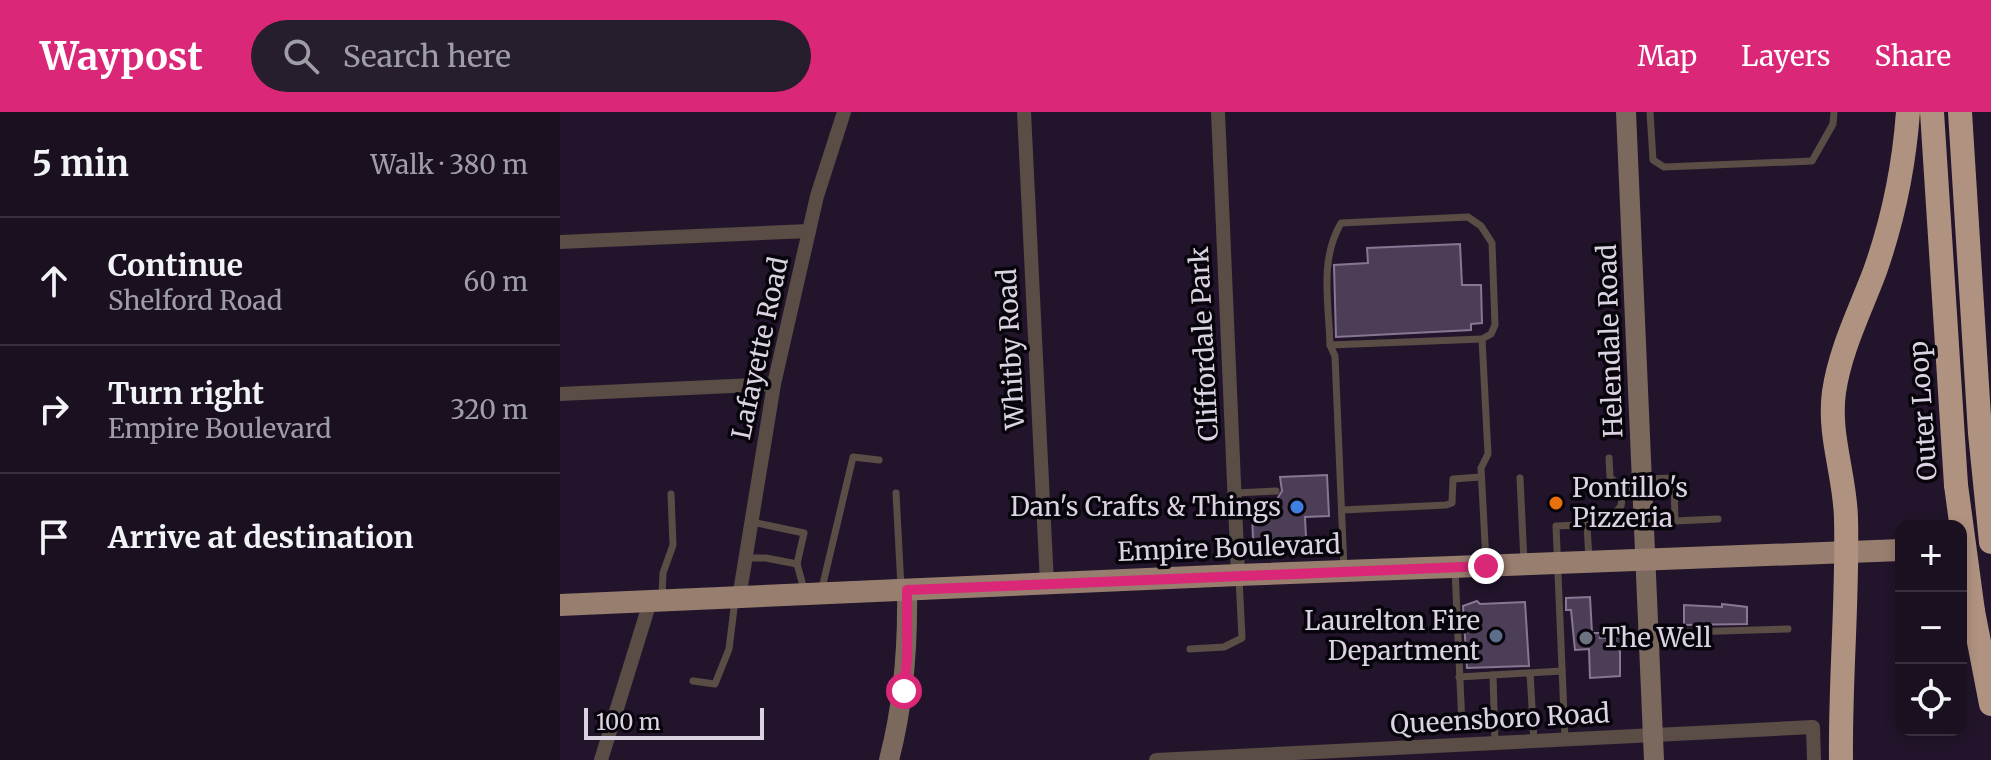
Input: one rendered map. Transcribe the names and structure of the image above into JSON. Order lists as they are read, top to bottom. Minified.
{"streets":{"highway":["Outer Loop"],"main road":["Empire Boulevard"],"street":["Helendale Road","Cliffordale Park","Lafayette Road","Whitby Road","Queensboro Road"]},"crossings":[["Helendale Road","Empire Boulevard"],["Helendale Road","Queensboro Road"],["Cliffordale Park","Empire Boulevard"],["Lafayette Road","Empire Boulevard"],["Whitby Road","Empire Boulevard"]],"places":["Pontillo's Pizzeria","Dan's Crafts & Things","Laurelton Fire Department","The Well"],"scale_bar":"100 m","page":{"header":"Waypost","search":"Search here","nav":["Map","Layers","Share"],"heading":["5 min","Walk · 380 m"],"list":[["Continue","Shelford Road","60 m"],["Turn right","Empire Boulevard","320 m"],"Arrive at destination"],"map_buttons":["+","−"],"scale":"100 m"}}
